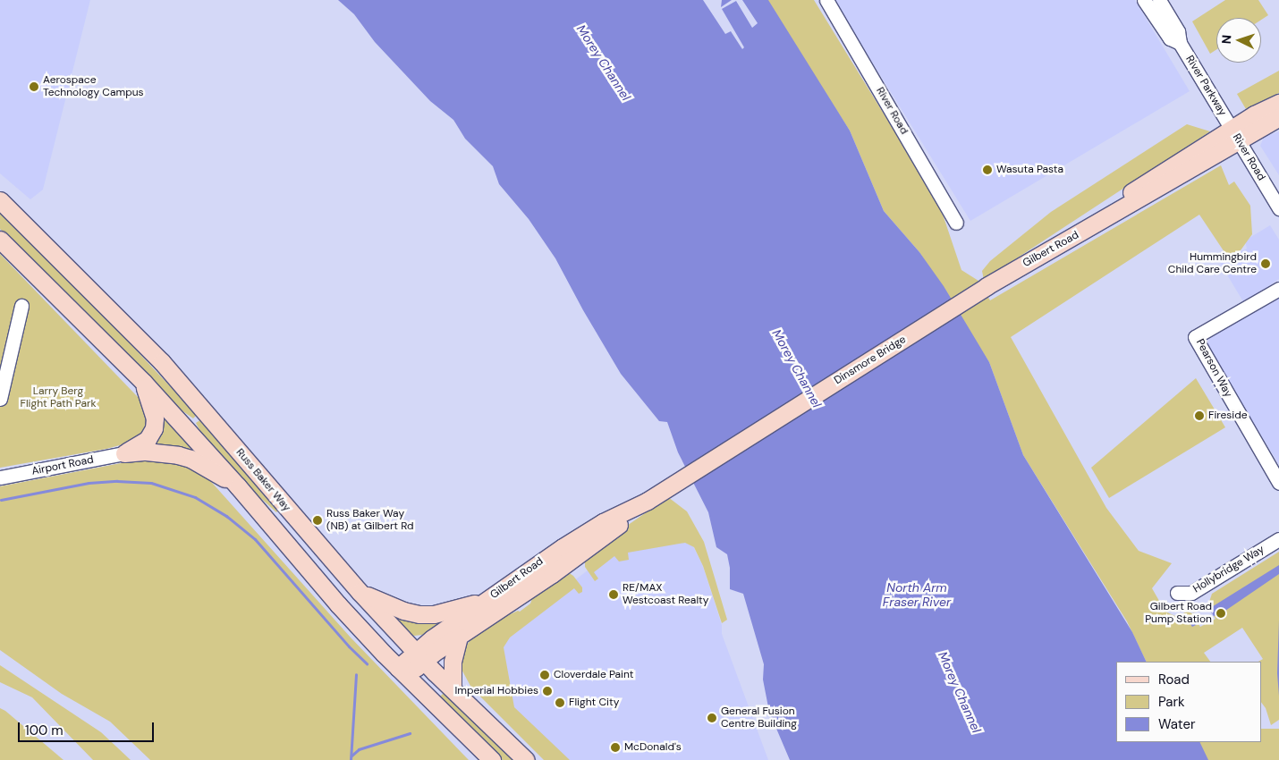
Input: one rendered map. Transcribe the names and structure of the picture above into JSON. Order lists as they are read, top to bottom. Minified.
{"streets":{"main road":["Gilbert Road","Dinsmore Bridge","Russ Baker Way"],"street":["River Parkway","River Road","Pearson Way","Airport Road","Hollybridge Way"]},"crossings":[["River Parkway","River Road"],["River Parkway","Gilbert Road"],["River Road","Gilbert Road"],["Gilbert Road","Dinsmore Bridge"],["Gilbert Road","Russ Baker Way"]],"water":["Morey Channel","North Arm Fraser River"],"parks":["Larry Berg Flight Path Park"],"places":["Aerospace Technology Campus","Wasuta Pasta","Hummingbird Child Care Centre","Fireside","Russ Baker Way (NB) at Gilbert Rd","RE/MAX Westcoast Realty","Gilbert Road Pump Station","Cloverdale Paint","Imperial Hobbies","Flight City","General Fusion Centre Building","McDonald's"],"legend":["Road","Park","Water"],"scale_bar":"100 m","north":"left"}
